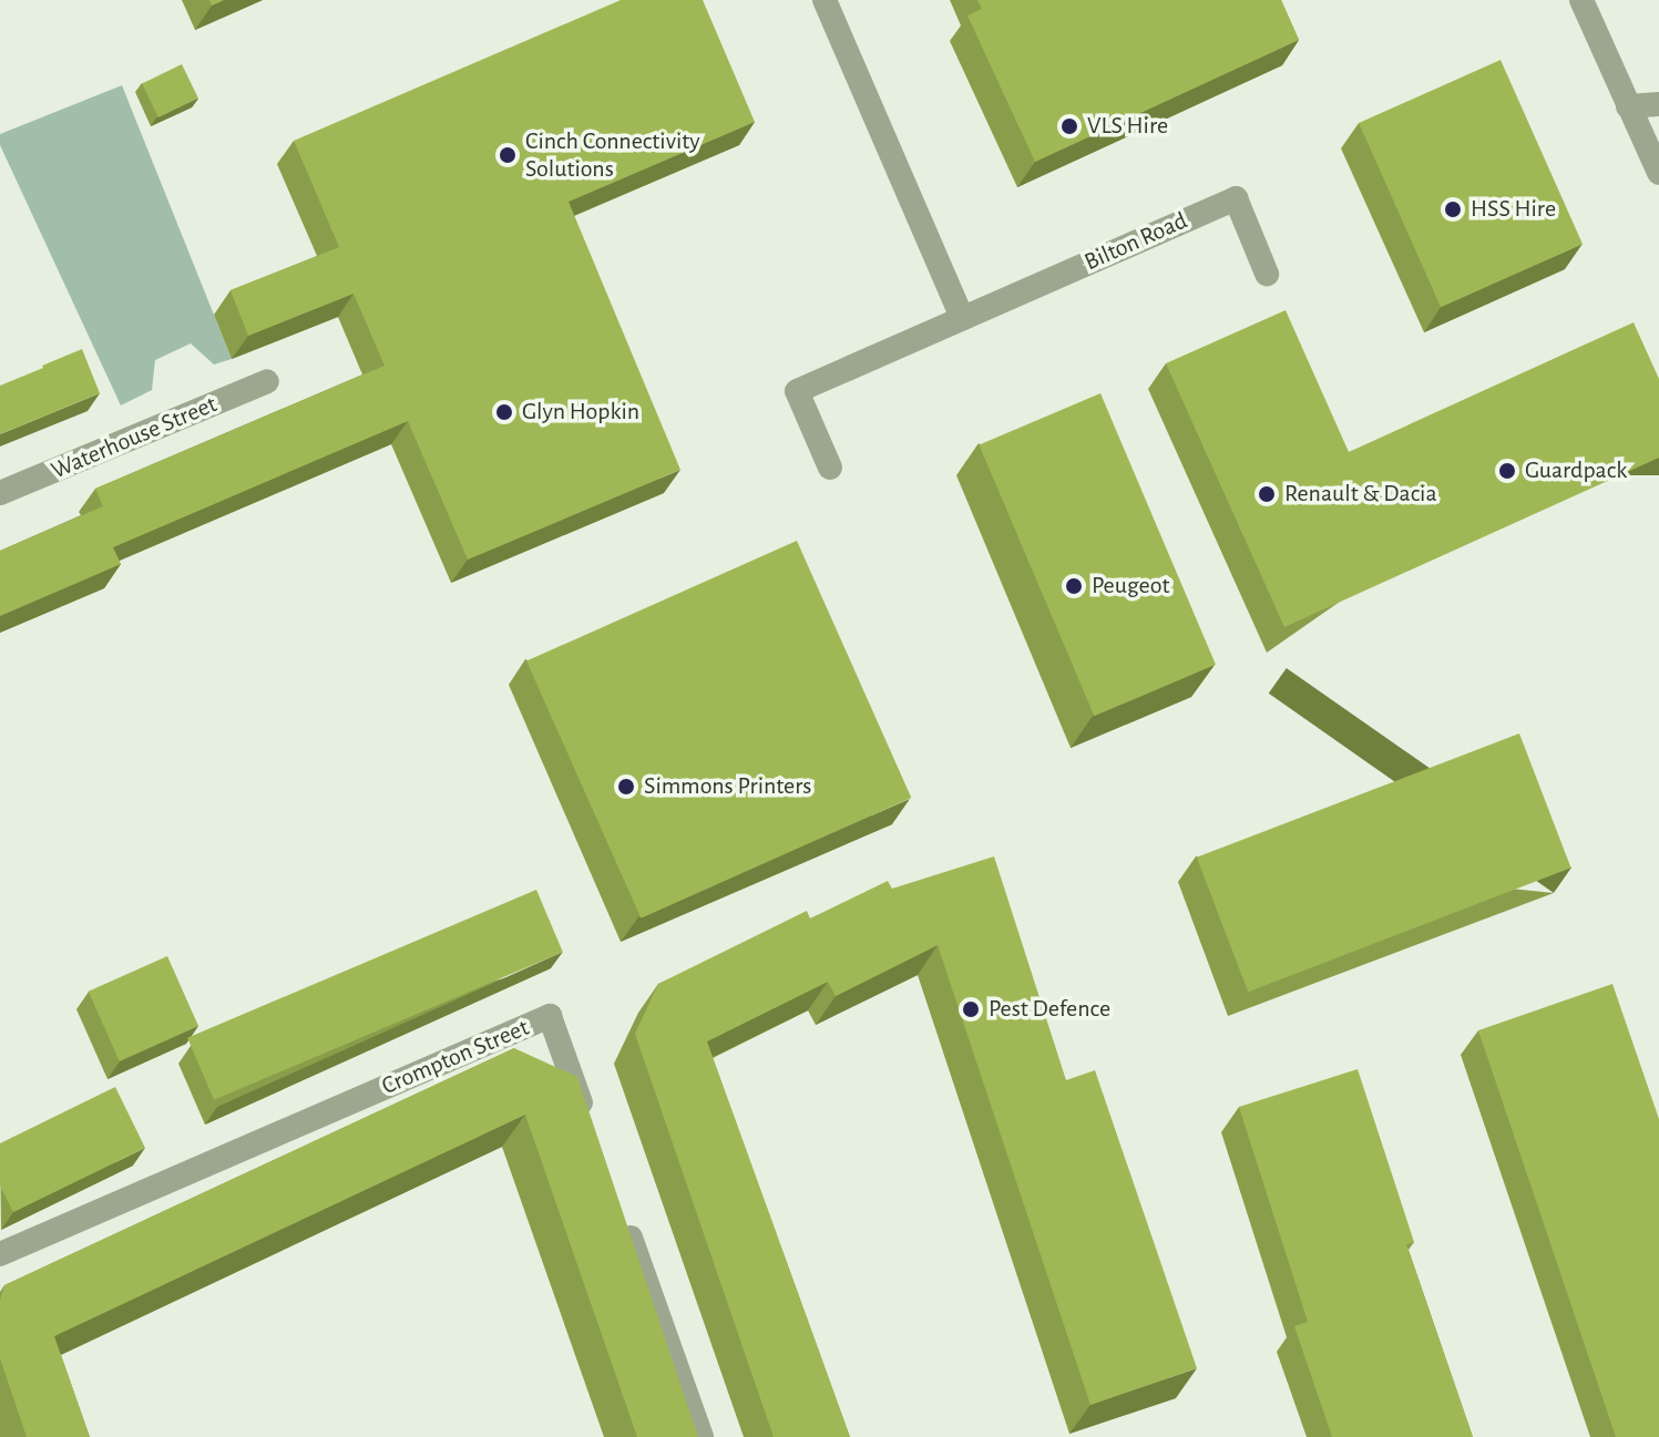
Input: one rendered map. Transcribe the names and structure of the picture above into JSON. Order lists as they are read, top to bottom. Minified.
{"streets":{"street":["Bilton Road","Waterhouse Street","Crompton Street"]},"places":["VLS Hire","Cinch Connectivity Solutions","HSS Hire","Glyn Hopkin","Guardpack","Renault & Dacia","Peugeot","Simmons Printers","Pest Defence"]}
